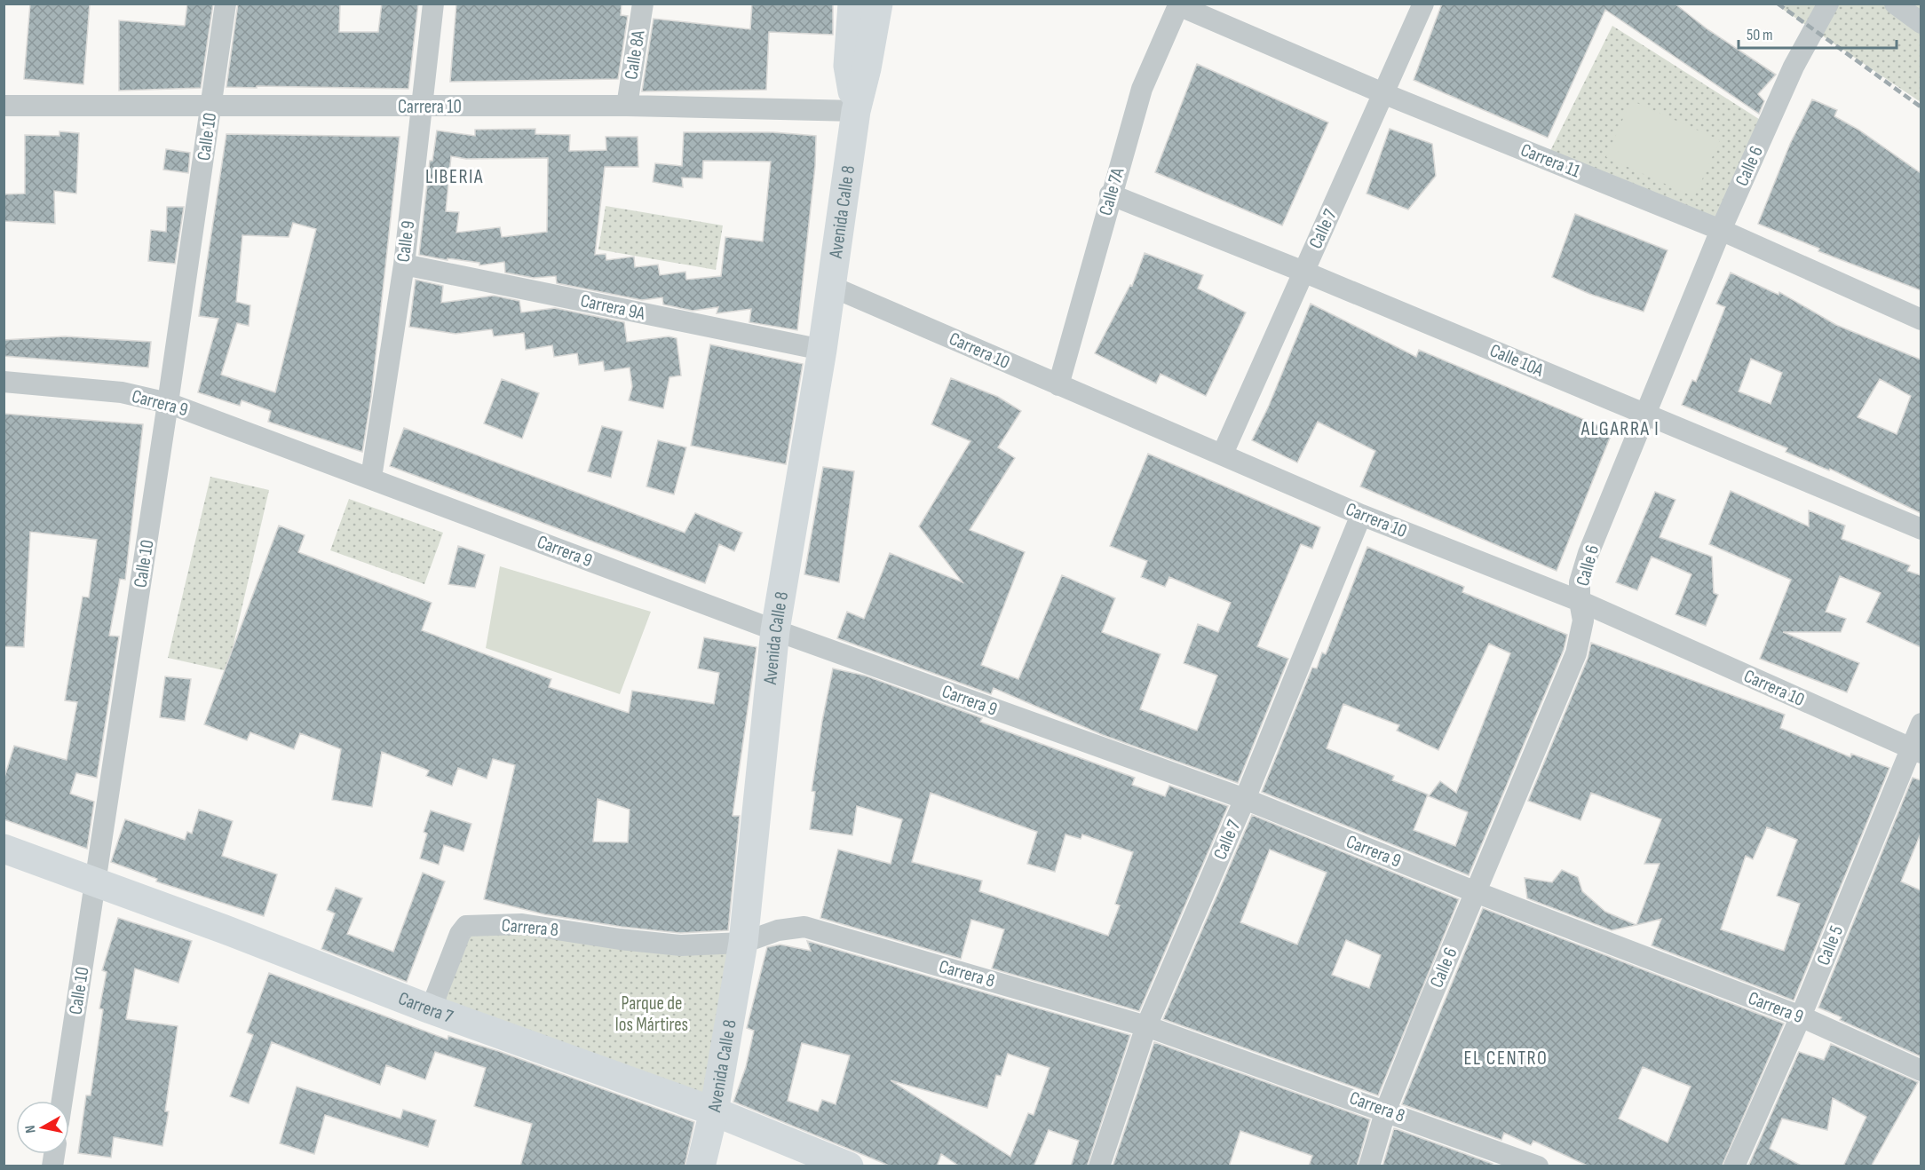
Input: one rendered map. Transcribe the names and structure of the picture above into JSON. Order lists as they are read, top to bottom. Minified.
{"streets":{"main road":["Avenida Calle 8","Carrera 7"],"street":["Calle 8A","Carrera 10","Calle 10","Carrera 11","Calle 6","Calle 7A","Calle 7","Calle 9","Carrera 9A","Calle 10A","Carrera 9","Carrera 8","Calle 5"]},"crossings":[["Calle 8A","Carrera 10"],["Carrera 10","Calle 10"],["Carrera 10","Calle 6"],["Carrera 10","Calle 7A"],["Carrera 10","Avenida Calle 8"],["Carrera 10","Calle 7"],["Carrera 10","Calle 9"],["Carrera 10","Calle 5"],["Calle 10","Carrera 9"],["Calle 10","Carrera 7"],["Carrera 11","Calle 6"],["Carrera 11","Calle 7A"],["Carrera 11","Calle 7"],["Calle 6","Calle 10A"],["Calle 6","Carrera 9"],["Calle 6","Carrera 8"],["Calle 7A","Calle 10A"],["Avenida Calle 8","Carrera 9A"],["Avenida Calle 8","Carrera 9"],["Avenida Calle 8","Carrera 8"],["Avenida Calle 8","Carrera 7"],["Calle 7","Calle 10A"],["Calle 7","Carrera 9"],["Calle 7","Carrera 8"],["Calle 9","Carrera 9A"],["Calle 9","Carrera 9"],["Carrera 9","Calle 5"],["Carrera 8","Carrera 7"]],"districts":["LIBERIA","ALGARRA I","EL CENTRO"],"parks":["Parque de los Mártires"],"scale_bar":"50 m","north":"left"}
